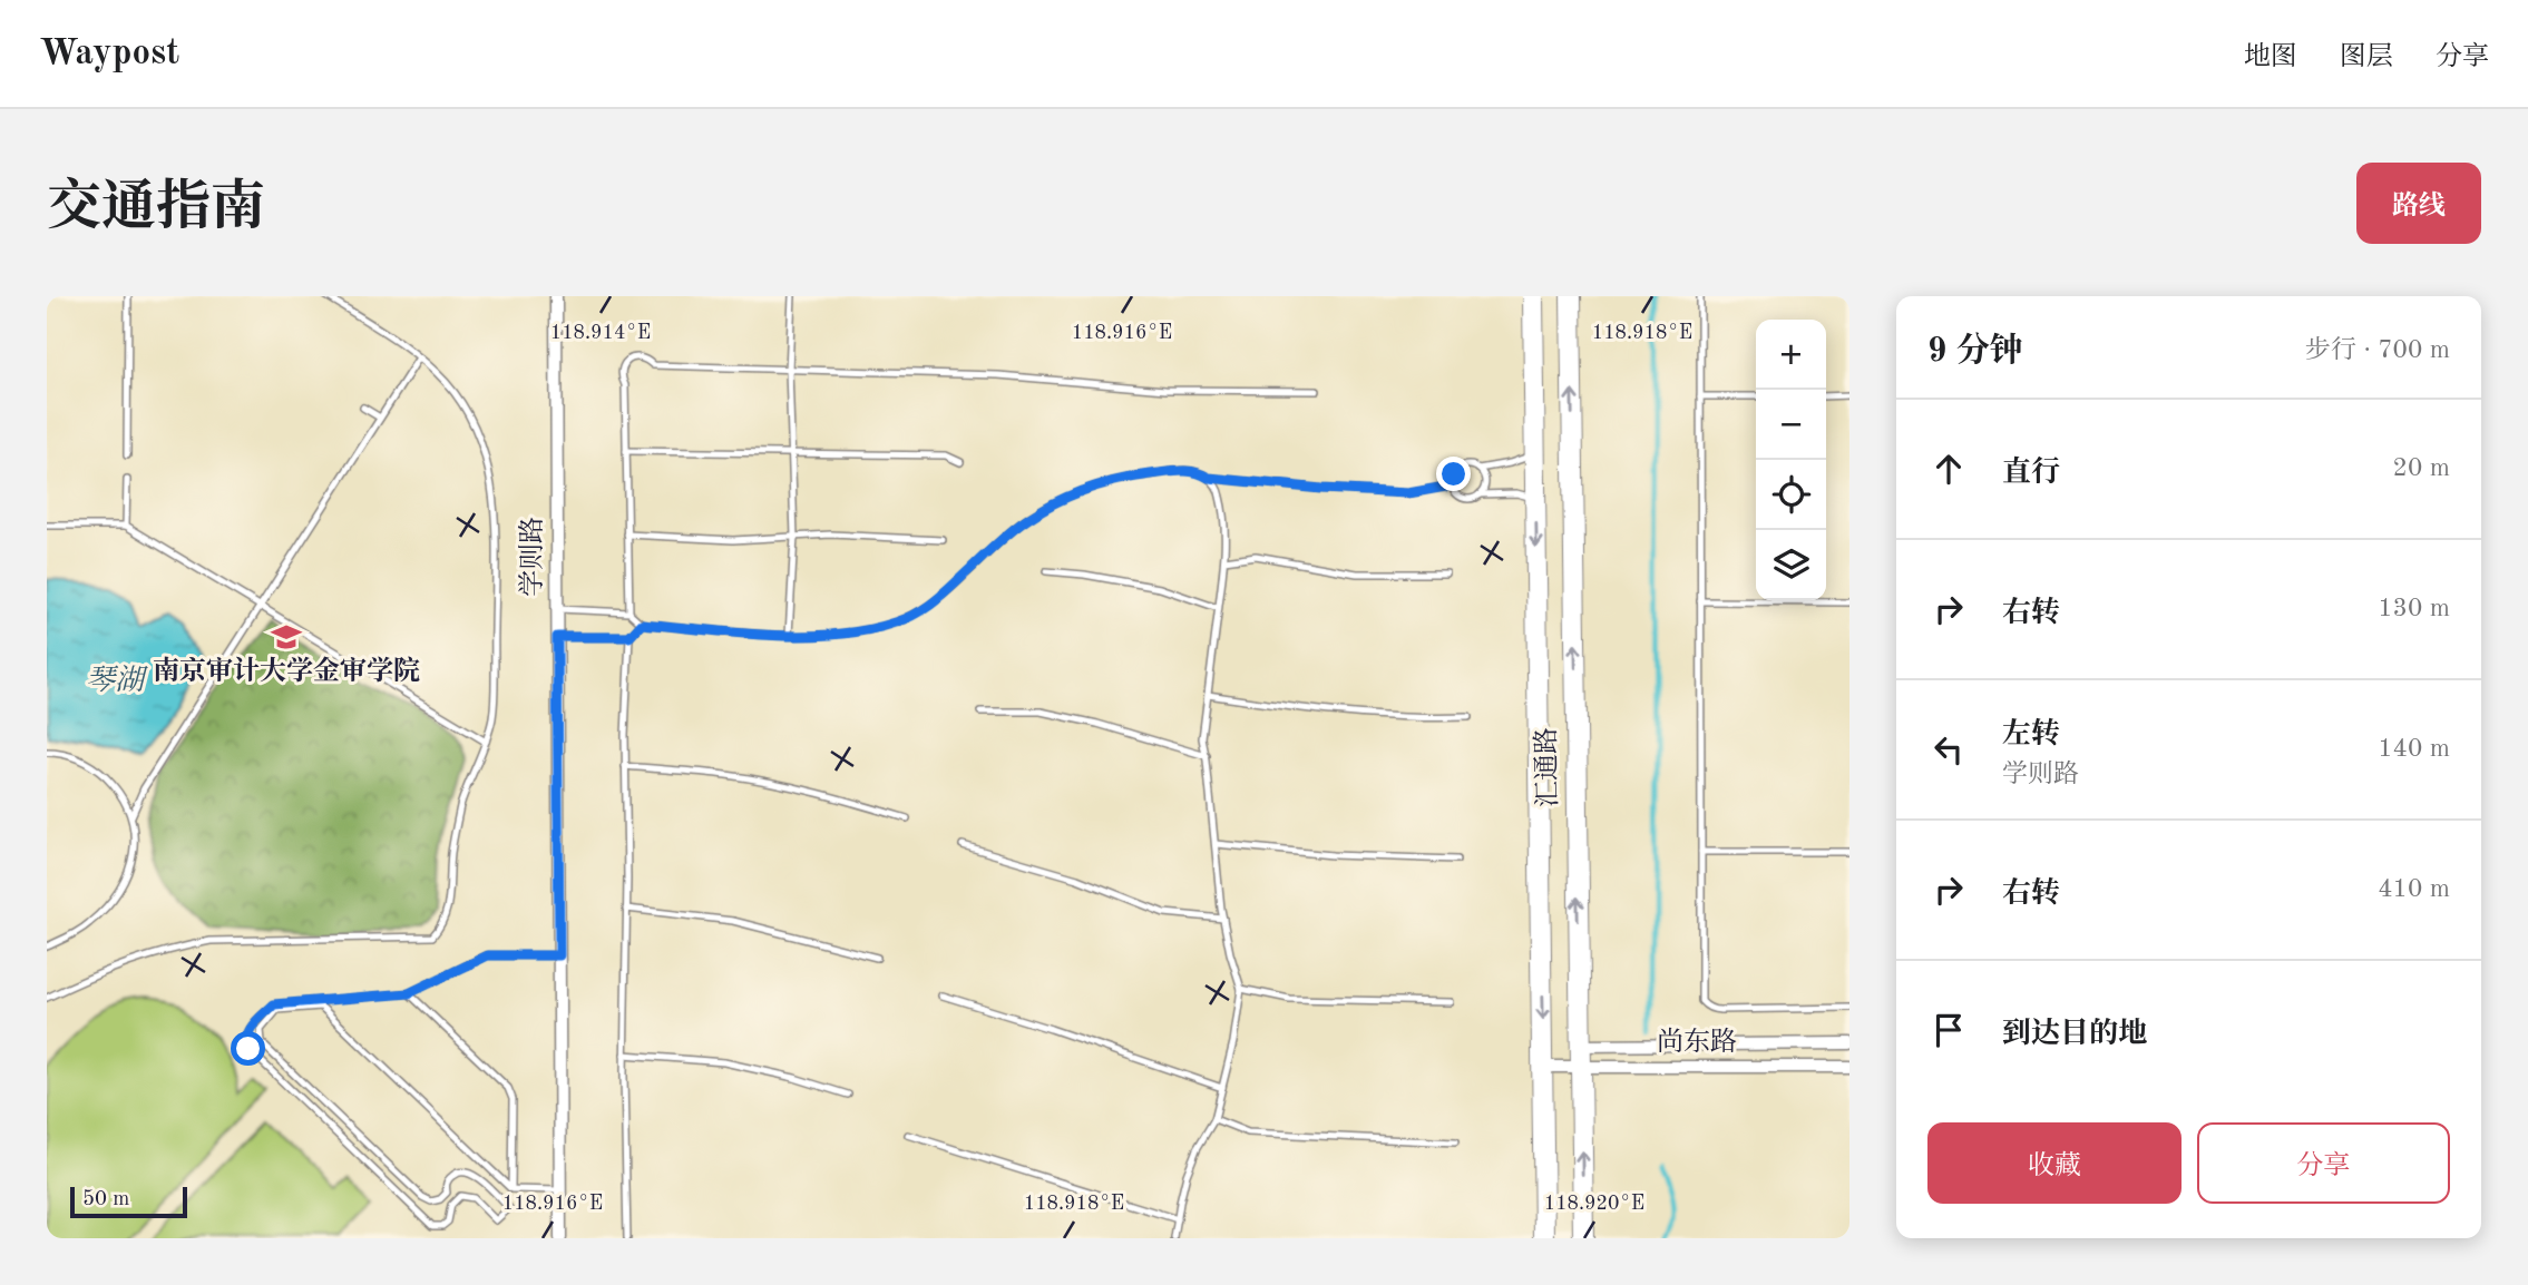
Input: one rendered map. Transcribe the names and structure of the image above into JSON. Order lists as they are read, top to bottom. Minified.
{"streets":{"main road":["汇通路"],"street":["学则路","尚东路"]},"crossings":[["汇通路","尚东路"]],"water":["琴湖"],"places":{"school or university":["南京审计大学金审学院"]},"scale_bar":"50 m","page":{"header":"Waypost","nav":["地图","图层","分享"],"title":"交通指南","buttons":["路线",["收藏","分享"]],"heading":["9 分钟","步行 · 700 m"],"map_buttons":["+","−"],"list":[["直行","20 m"],["右转","130 m"],["左转","学则路","140 m"],["右转","410 m"],"到达目的地"],"scale":"50 m"},"coordinates":["118.916°E","118.914°E","118.918°E","118.920°E"]}
